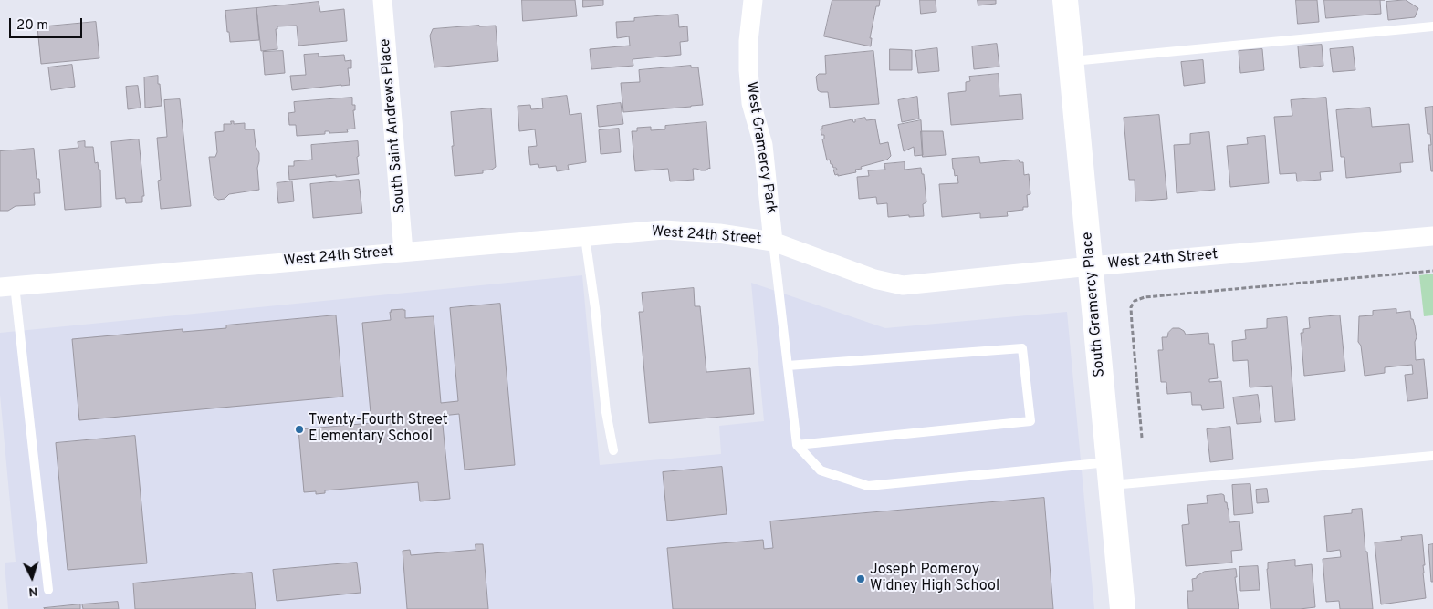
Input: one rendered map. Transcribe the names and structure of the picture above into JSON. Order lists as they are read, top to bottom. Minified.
{"streets":{"street":["South Saint Andrews Place","West Gramercy Park","West 24th Street","South Gramercy Place"]},"crossings":[["South Saint Andrews Place","West 24th Street"],["West Gramercy Park","West 24th Street"],["West 24th Street","South Gramercy Place"]],"places":["Twenty-Fourth Street Elementary School","Joseph Pomeroy Widney High School"],"scale_bar":"20 m","north":"bottom"}
